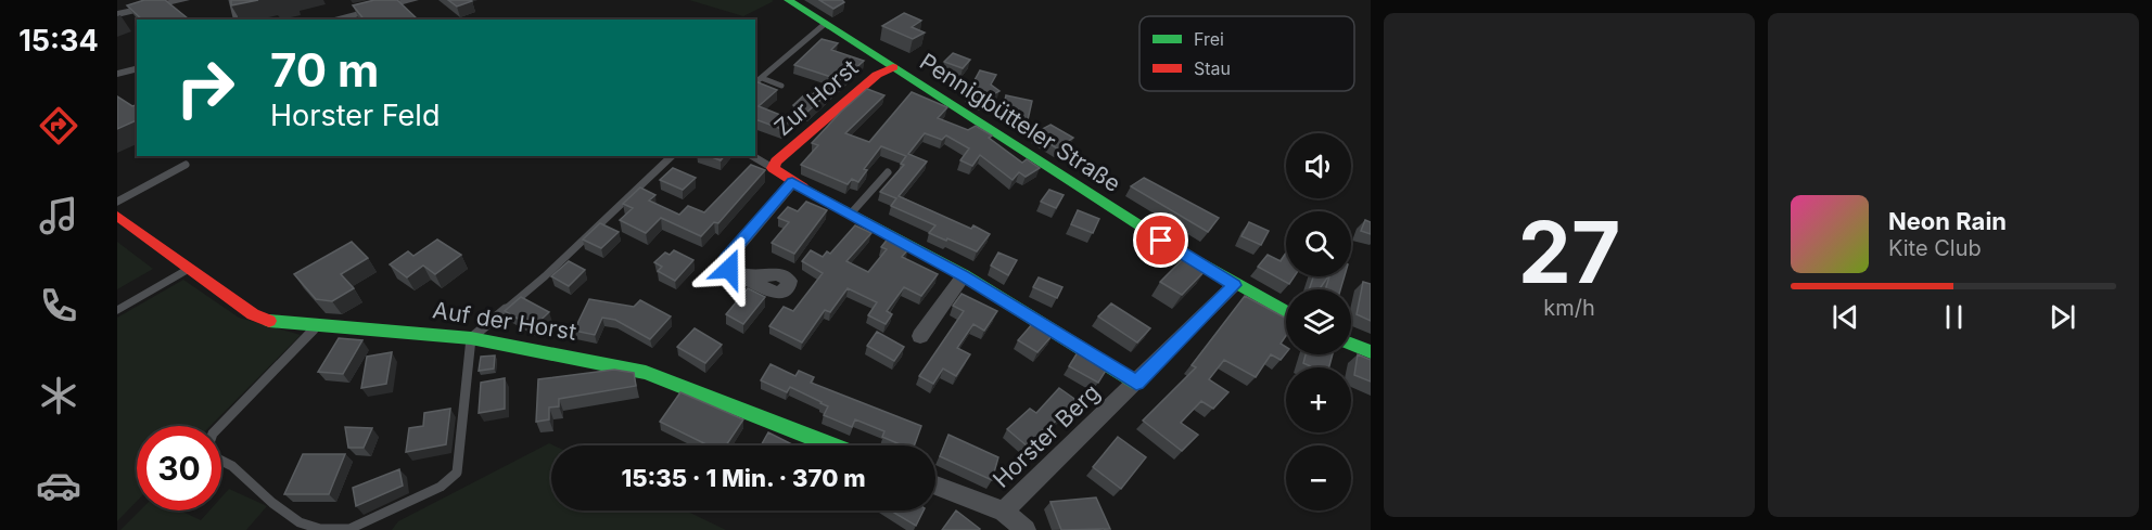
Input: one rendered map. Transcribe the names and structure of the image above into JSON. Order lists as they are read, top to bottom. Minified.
{"streets":{"street":["Zur Horst","Pennigbütteler Straße","Auf der Horst","Horster Berg"]},"crossings":[["Zur Horst","Pennigbütteler Straße"],["Pennigbütteler Straße","Horster Berg"]],"legend":["Frei","Stau"],"page":{"tabs":"15:34","tile":["27","km/h"],"turn":["70 m","Horster Feld"],"map_buttons":["+","−"],"song":["Neon Rain","Kite Club"],"limit":"30","trip":"15:35 · 1 Min. · 370 m"}}
